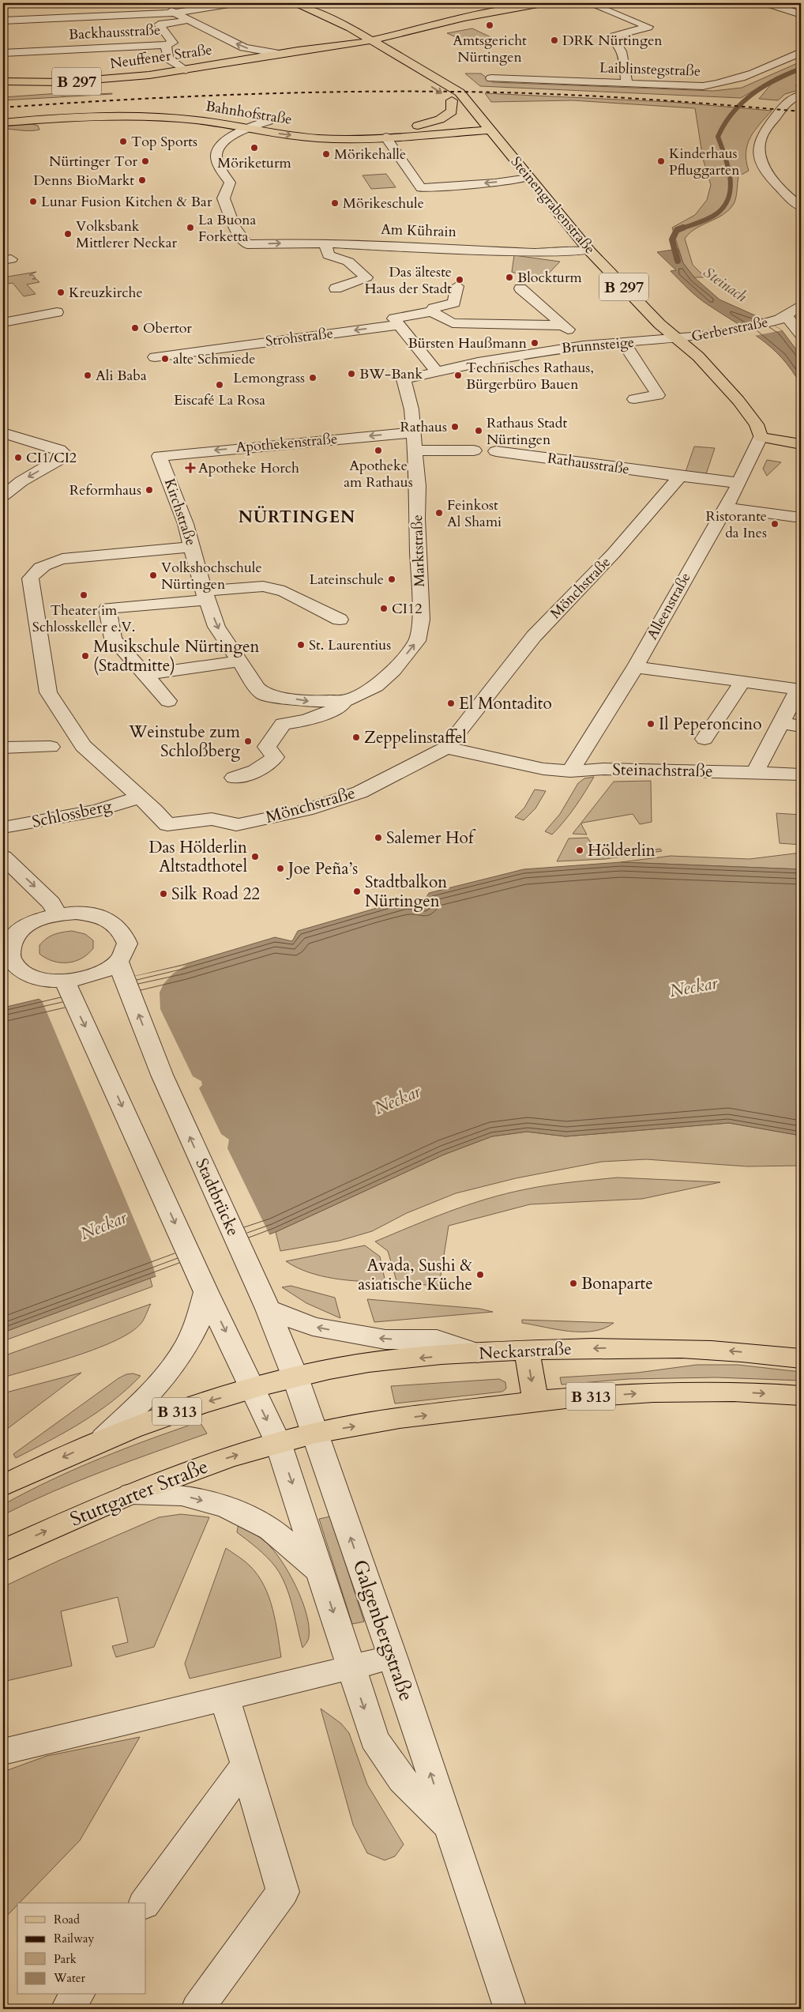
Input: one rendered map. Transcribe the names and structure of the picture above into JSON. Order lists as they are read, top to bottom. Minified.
{"streets":{"main road":["Neuffener Straße","B 297","Bahnhofstraße","Steinengrabenstraße","Neckarstraße","B 313","Stuttgarter Straße"],"street":["Backhausstraße","Laiblinstegstraße","Am Kührain","Gerberstraße","Strohstraße","Brunnsteige","Apothekenstraße","Rathausstraße","Kirchstraße","Marktstraße","Mönchstraße","Alleenstraße","Steinachstraße","Schlossberg","Stadtbrücke","Galgenbergstraße"]},"crossings":[["Neuffener Straße","B 297"],["Neuffener Straße","Steinengrabenstraße"],["B 297","Steinengrabenstraße"],["Bahnhofstraße","Steinengrabenstraße"],["Bahnhofstraße","Am Kührain"],["Steinengrabenstraße","Am Kührain"],["Steinengrabenstraße","Gerberstraße"],["Steinengrabenstraße","Brunnsteige"],["Steinengrabenstraße","Alleenstraße"],["Gerberstraße","Brunnsteige"],["Brunnsteige","Marktstraße"],["Apothekenstraße","Kirchstraße"],["Apothekenstraße","Marktstraße"],["Rathausstraße","Mönchstraße"],["Kirchstraße","Marktstraße"],["Mönchstraße","Schlossberg"],["Alleenstraße","Steinachstraße"],["Stadtbrücke","Neckarstraße"],["Stadtbrücke","B 313"],["Stadtbrücke","Galgenbergstraße"],["Neckarstraße","B 313"],["B 313","Stuttgarter Straße"],["B 313","Galgenbergstraße"],["Stuttgarter Straße","Galgenbergstraße"]],"one_way":["Strohstraße"],"districts":["NÜRTINGEN"],"water":["Steinach","Neckar"],"places":{"other":["Amtsgericht Nürtingen","DRK Nürtingen","Top Sports","Möriketurm","Mörikehalle","Nürtinger Tor","Kinderhaus Pfluggarten","Denns BioMarkt","Lunar Fusion Kitchen & Bar","Mörikeschule","La Buona Forketta","Volksbank Mittlerer Neckar","Blockturm","Das älteste Haus der Stadt","Kreuzkirche","Obertor","Bürsten Haußmann","alte Schmiede","BW-Bank","Ali Baba","Technisches Rathaus, Bürgerbüro Bauen","Lemongrass","Eiscafé La Rosa","Rathaus","Rathaus Stadt Nürtingen","Apotheke am Rathaus","CI1/CI2","Reformhaus","Feinkost Al Shami","Ristorante da Ines","Volkshochschule Nürtingen","Lateinschule","Theater im Schlosskeller e.V.","CI12","St. Laurentius","Musikschule Nürtingen (Stadtmitte)","El Montadito","Il Peperoncino","Zeppelinstaffel","Weinstube zum Schloßberg","Salemer Hof","Hölderlin","Das Hölderlin Altstadthotel","Joe Peña’s","Stadtbalkon Nürtingen","Silk Road 22","Avada, Sushi & asiatische Küche","Bonaparte"],"health":["Apotheke Horch"]},"legend":["Road","Railway","Park","Water"]}
